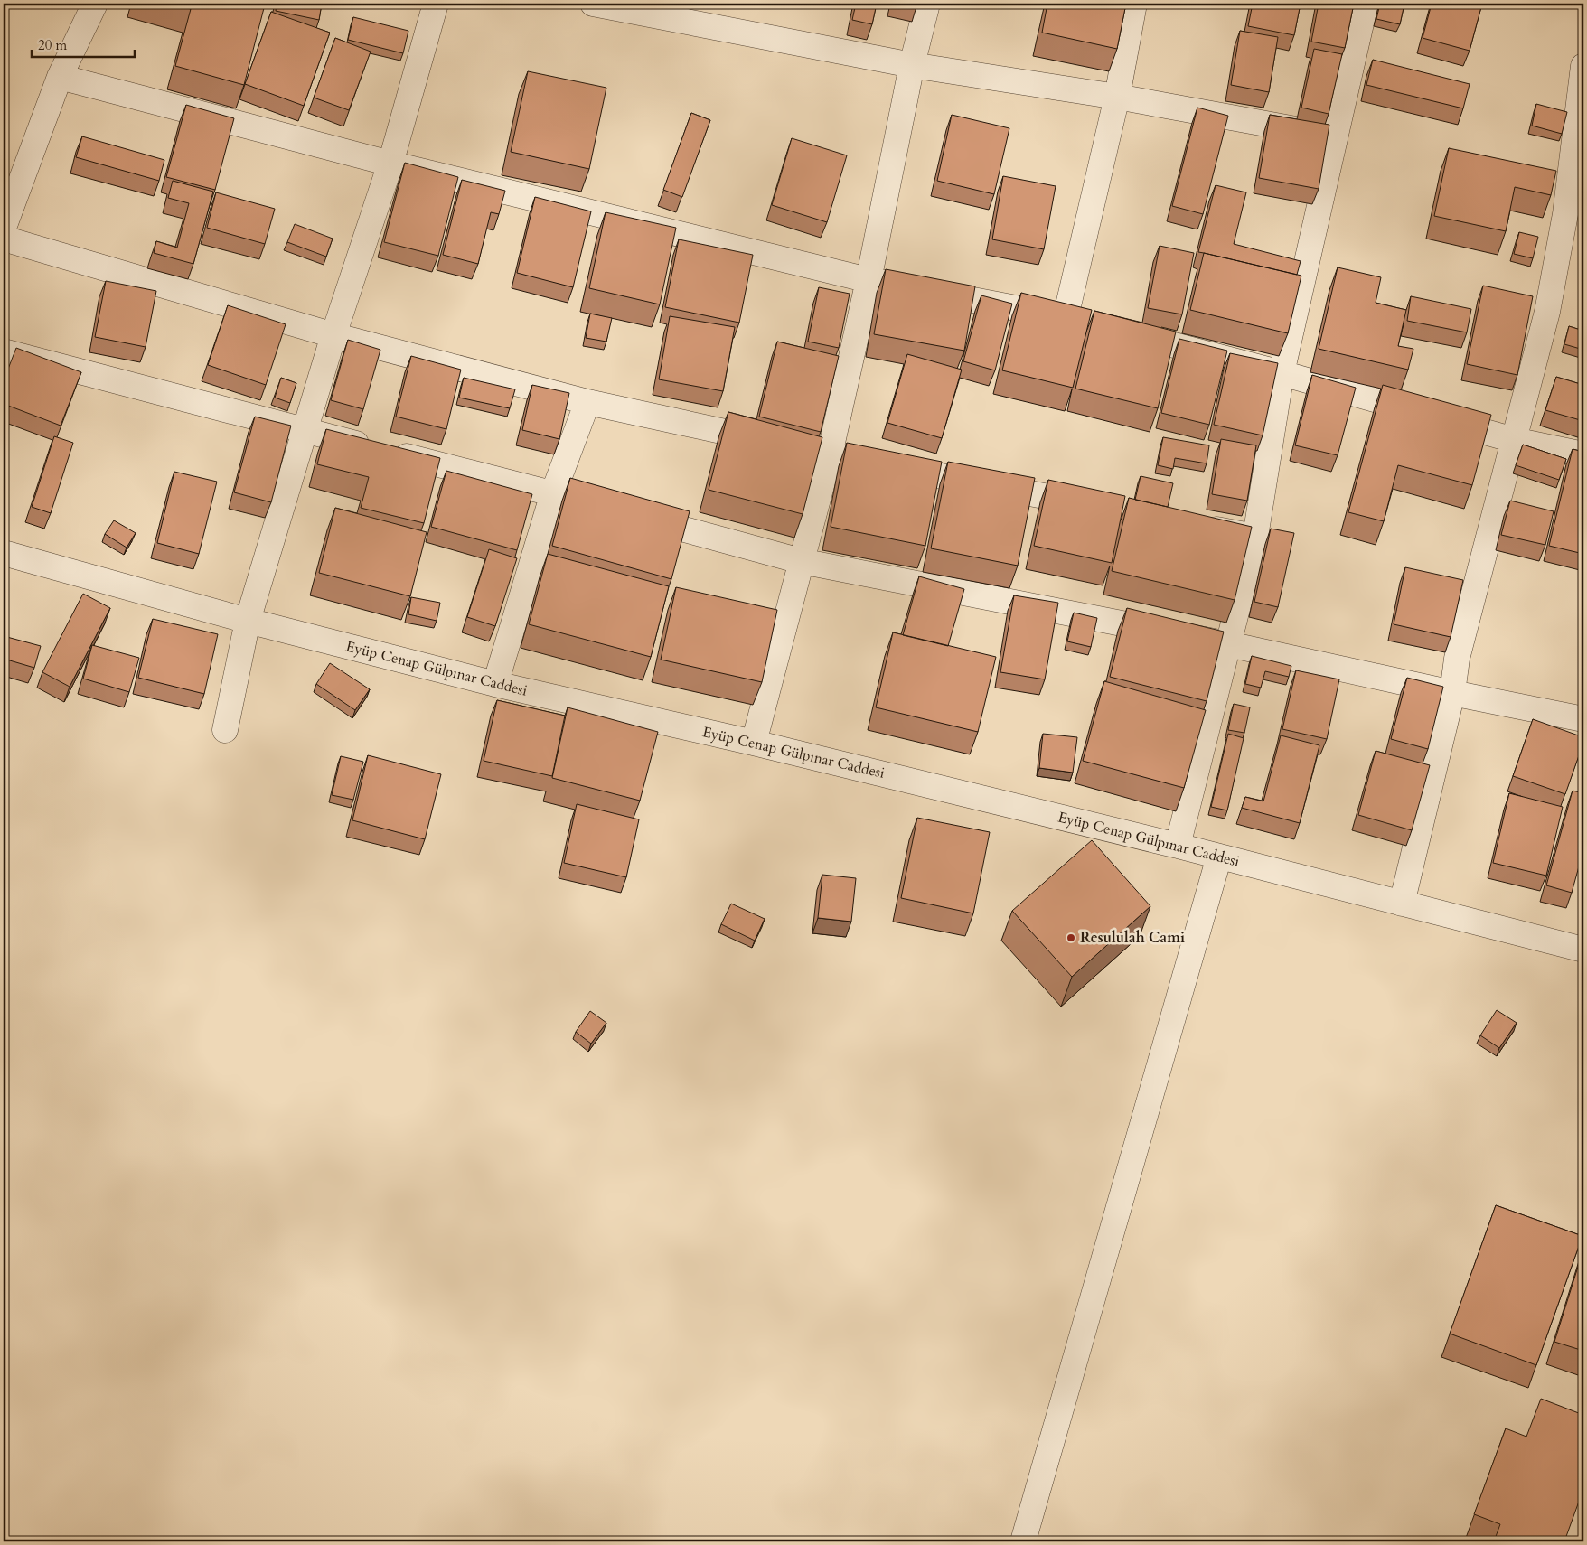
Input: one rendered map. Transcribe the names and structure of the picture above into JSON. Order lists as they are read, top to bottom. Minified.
{"streets":{"street":["Eyüp Cenap Gülpınar Caddesi"]},"places":["Resululah Cami"],"scale_bar":"20 m"}
